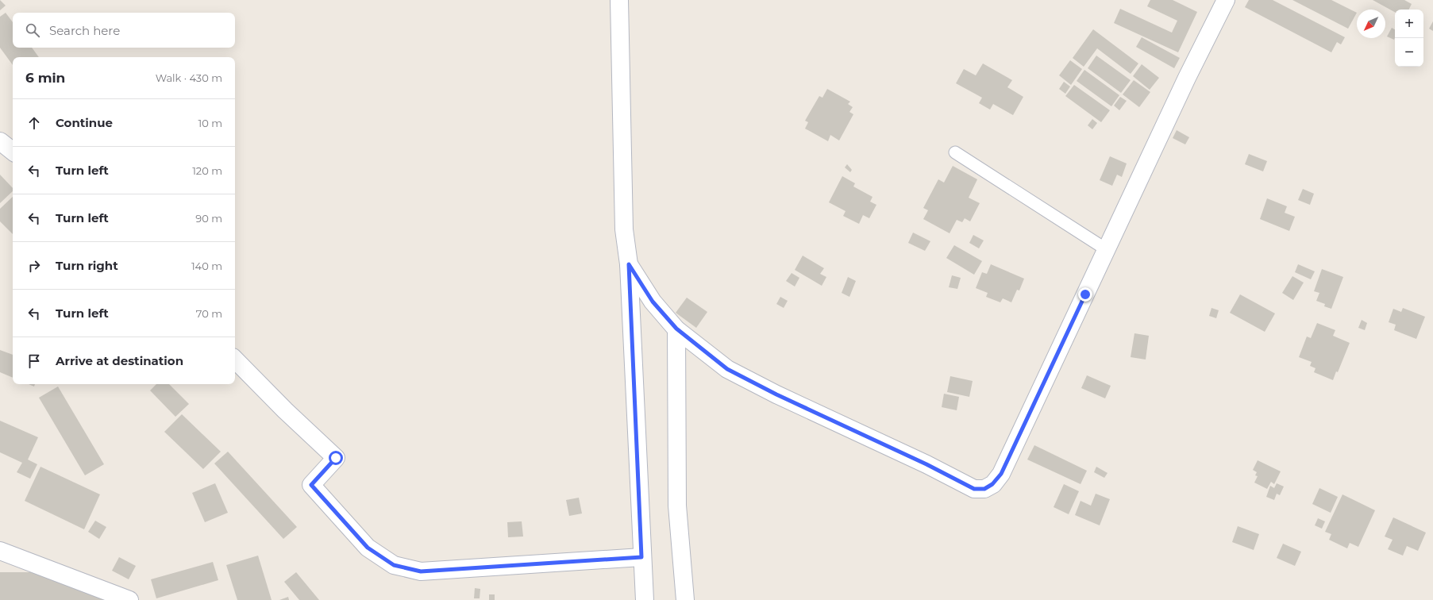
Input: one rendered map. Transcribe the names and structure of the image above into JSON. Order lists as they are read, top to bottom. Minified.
{"north":"bottom left","page":{"map_buttons":["+","−"],"search":"Search here","heading":["6 min","Walk · 430 m"],"list":[["Continue","10 m"],["Turn left","120 m"],["Turn left","90 m"],["Turn right","140 m"],["Turn left","70 m"],"Arrive at destination"]}}
